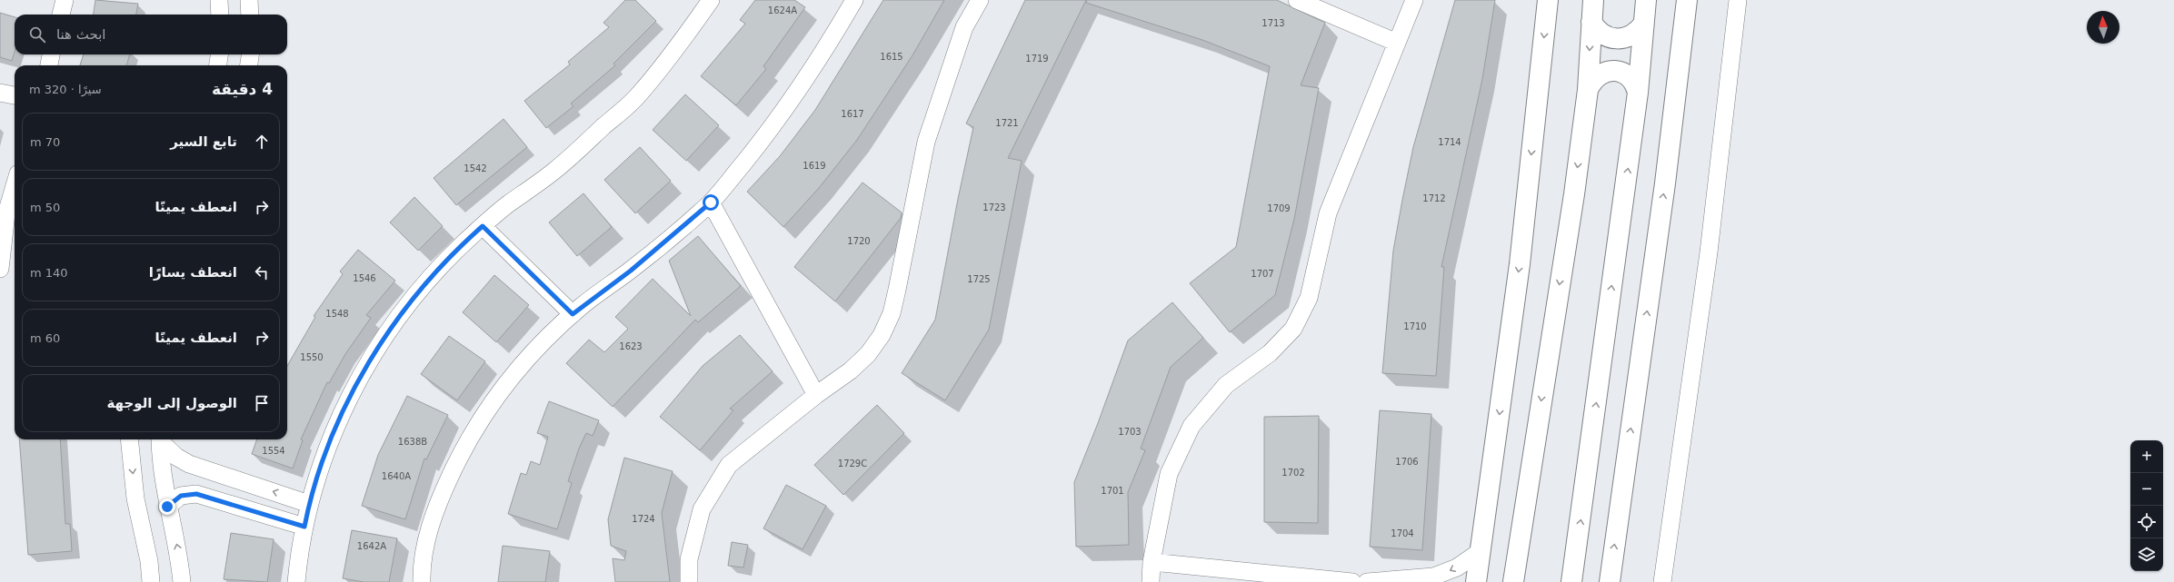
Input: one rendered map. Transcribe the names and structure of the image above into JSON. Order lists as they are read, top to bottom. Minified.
{"house_numbers":["1624A","1713","1615","1719","1617","1721","1714","1619","1542","1712","1723","1709","1720","1707","1546","1725","1548","1710","1623","1550","1703","1638B","1554","1706","1729C","1702","1640A","1701","1724","1704","1642A"],"north":"top","page":{"search":"ابحث هنا","heading":["4 دقيقة","سيرًا · 320 m"],"list":[["تابع السير","70 m"],["انعطف يمينًا","50 m"],["انعطف يسارًا","140 m"],["انعطف يمينًا","60 m"],"الوصول إلى الوجهة"],"map_buttons":["+","−"]}}
